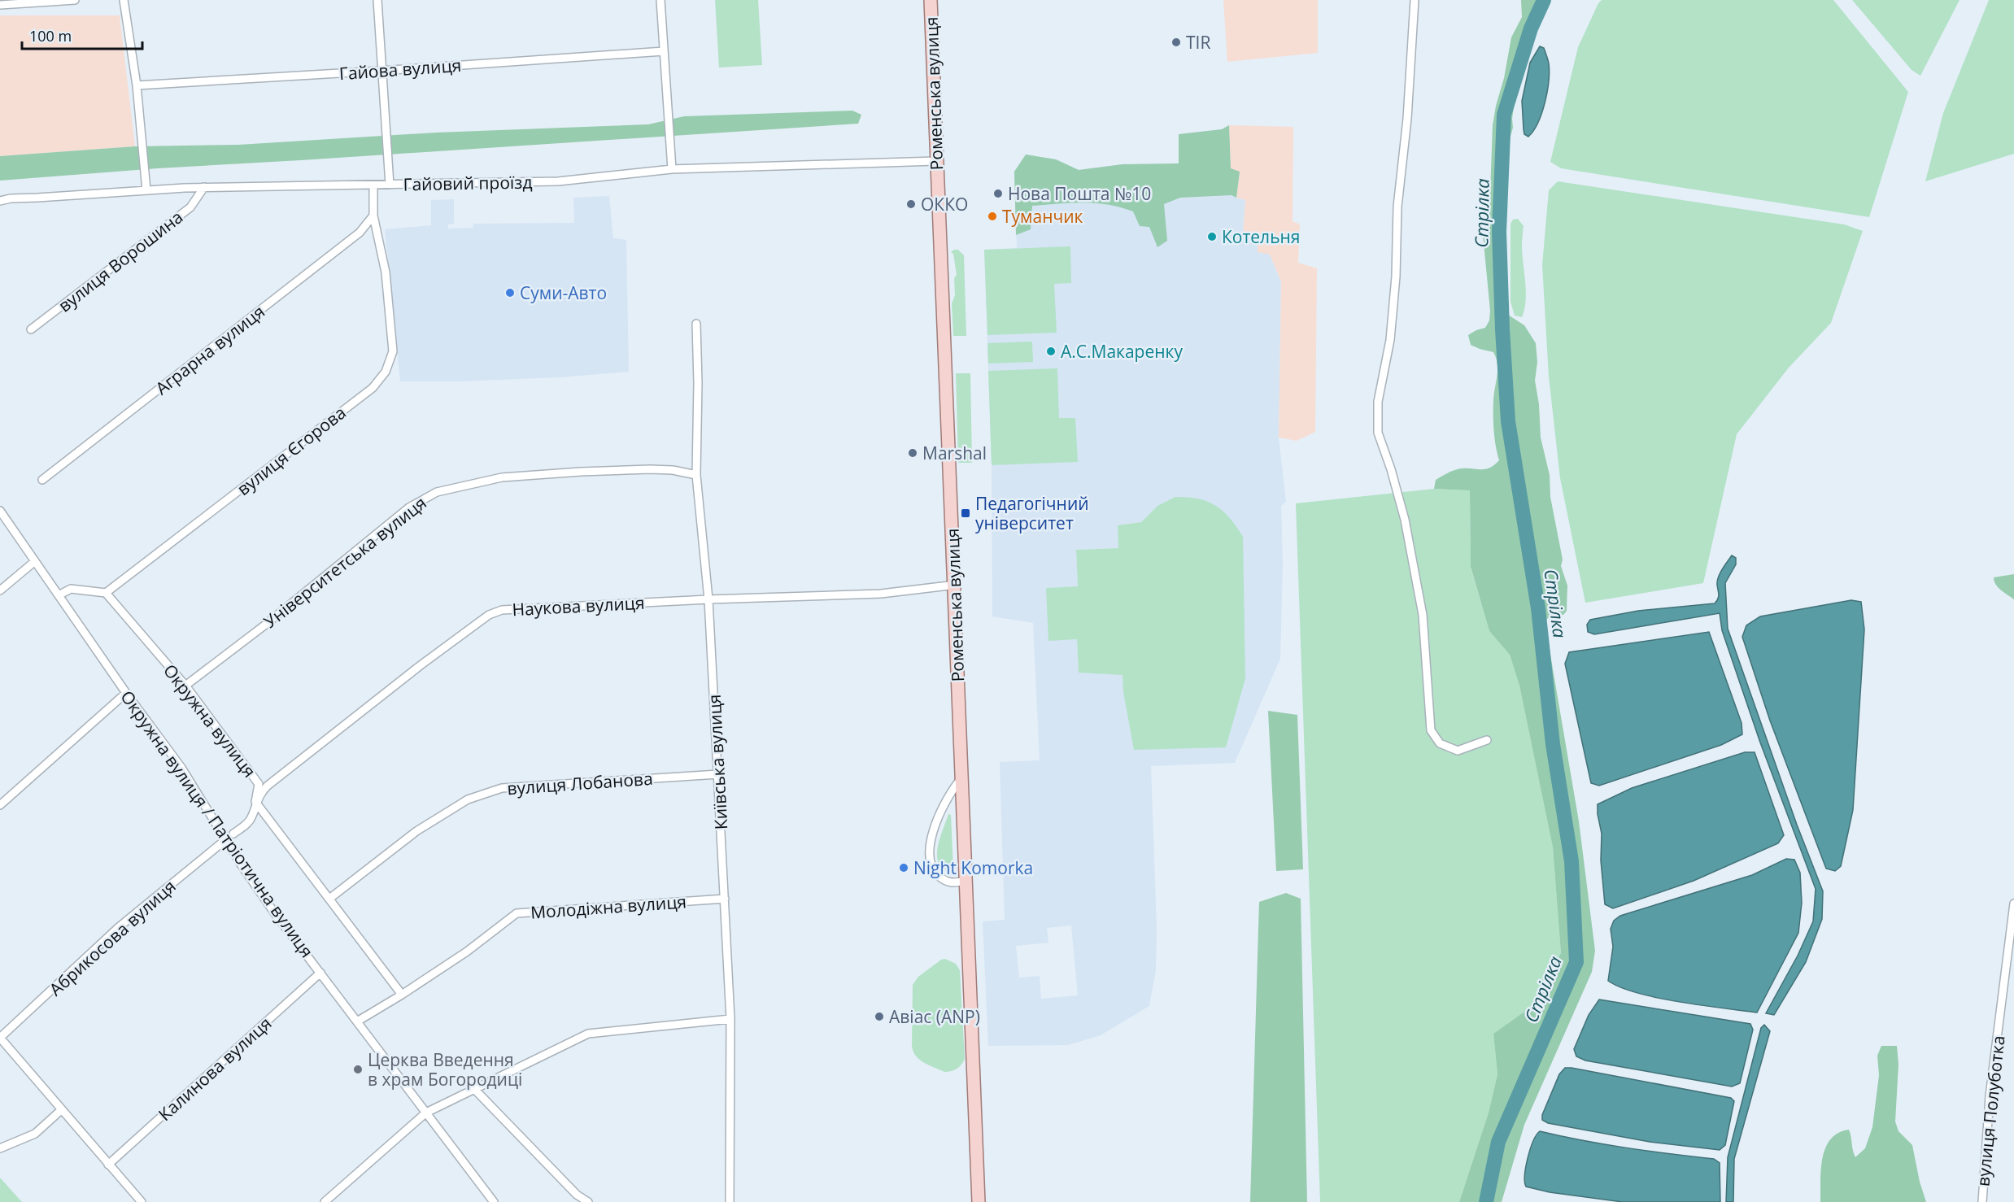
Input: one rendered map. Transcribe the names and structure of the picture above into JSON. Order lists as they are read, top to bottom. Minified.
{"streets":{"main road":["Роменська вулиця"],"street":["Гайова вулиця","Гайовий проїзд","вулиця Ворошина","Аграрна вулиця","вулиця Єгорова","Університетська вулиця","Наукова вулиця","Окружна вулиця","Київська вулиця","вулиця Лобанова","Окружна вулиця / Патріотична вулиця","Молодіжна вулиця","Абрикосова вулиця","Калинова вулиця","вулиця Полуботка"]},"crossings":[["Роменська вулиця","Гайовий проїзд"],["Роменська вулиця","Наукова вулиця"],["Гайовий проїзд","вулиця Ворошина"],["Гайовий проїзд","вулиця Єгорова"],["Аграрна вулиця","вулиця Єгорова"],["вулиця Єгорова","Окружна вулиця"],["Університетська вулиця","Окружна вулиця"],["Університетська вулиця","Київська вулиця"],["Наукова вулиця","Окружна вулиця"],["Наукова вулиця","Київська вулиця"],["Окружна вулиця","вулиця Лобанова"],["Окружна вулиця","Молодіжна вулиця"],["Київська вулиця","вулиця Лобанова"],["Київська вулиця","Молодіжна вулиця"],["Окружна вулиця / Патріотична вулиця","Молодіжна вулиця"],["Окружна вулиця / Патріотична вулиця","Абрикосова вулиця"],["Окружна вулиця / Патріотична вулиця","Калинова вулиця"]],"water":["Стрілка"],"places":{"other":["TIR","Нова Пошта №10","ОККО","Туманчик","Котельня","Суми-Авто","А.С.Макаренку","Marshal","Night Komorka","Авіас (ANP)","Церква Введення в храм Богородиці"],"transit":["Педагогічний університет"]},"scale_bar":"100 m"}
